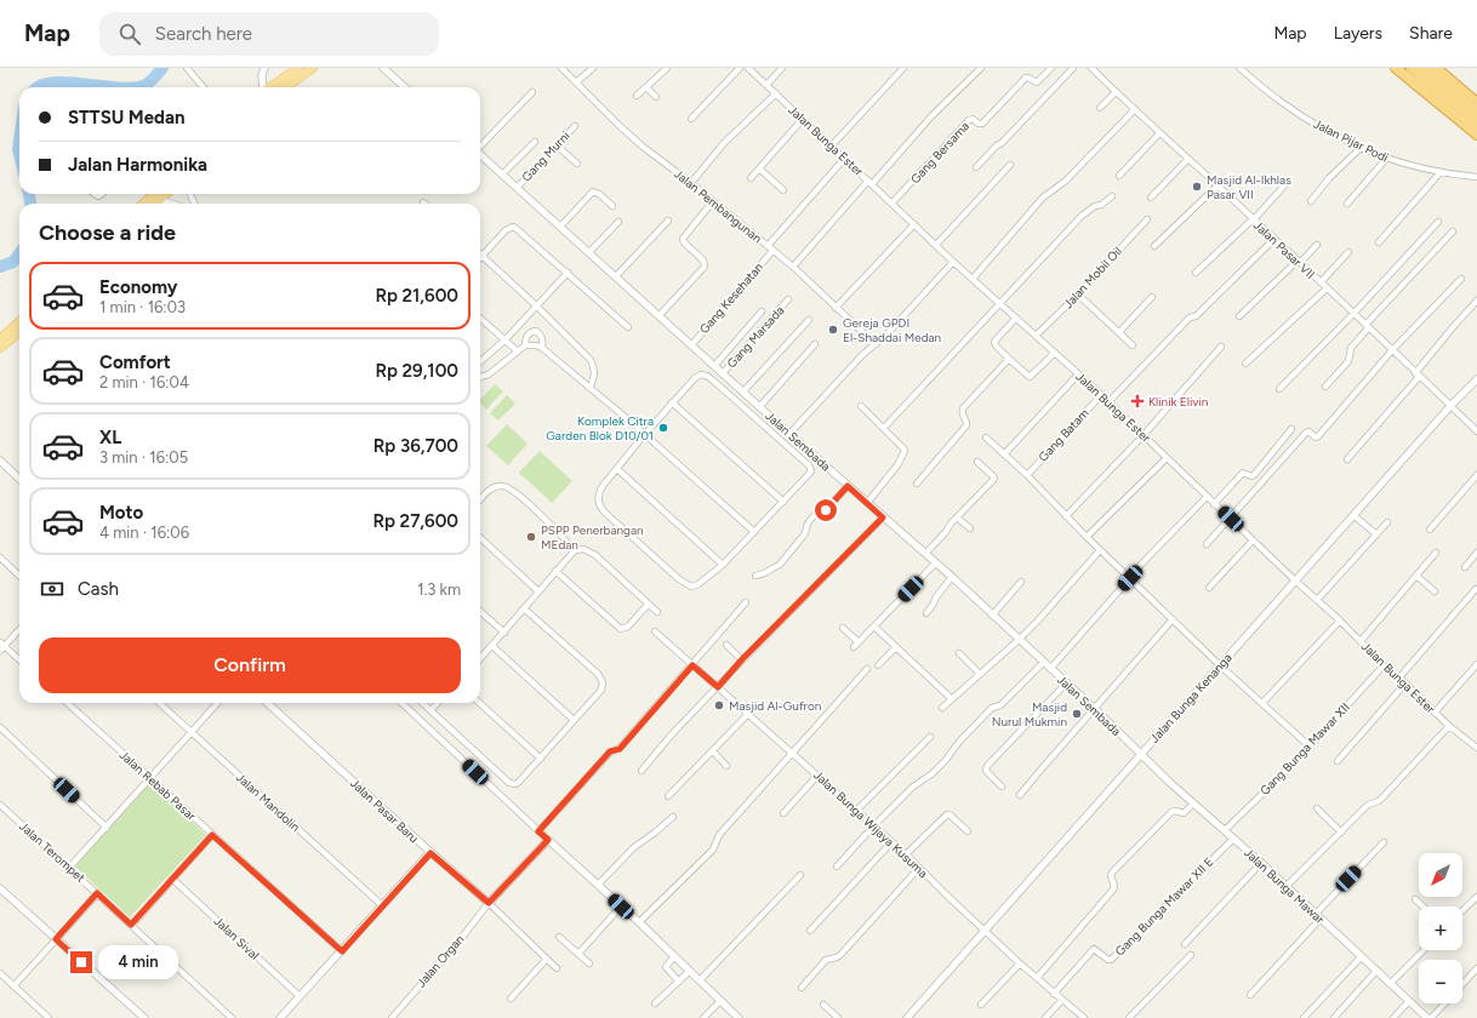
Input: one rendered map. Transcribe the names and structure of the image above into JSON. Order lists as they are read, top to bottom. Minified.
{"streets":{"street":["Jalan Bunga Ester","Jalan Pijar Podi","Gang Bersama","Gang Murni","Jalan Pembangunan","Jalan Pasar VII","Jalan Mobil Oil","Gang Kesehatan","Gang Marsada","Gang Batam","Jalan Sembada","Jalan Bunga Kenanga","Gang Bunga Mawar XII","Jalan Rebab Pasar","Jalan Mandolin","Jalan Pasar Baru","Jalan Bunga Wijaya Kusuma","Jalan Terompet","Jalan Bunga Mawar","Gang Bunga Mawar XII E","Jalan Sival","Jalan Organ"]},"crossings":[["Jalan Bunga Ester","Gang Bersama"],["Jalan Bunga Ester","Jalan Mobil Oil"],["Jalan Bunga Ester","Gang Batam"],["Jalan Bunga Ester","Jalan Bunga Kenanga"],["Jalan Bunga Ester","Gang Bunga Mawar XII"],["Gang Murni","Jalan Sembada"],["Jalan Pembangunan","Gang Kesehatan"],["Jalan Pasar VII","Jalan Bunga Kenanga"],["Gang Kesehatan","Jalan Sembada"],["Gang Marsada","Jalan Sembada"],["Jalan Sembada","Jalan Bunga Kenanga"],["Jalan Sembada","Jalan Bunga Mawar"],["Jalan Bunga Kenanga","Jalan Bunga Wijaya Kusuma"],["Jalan Bunga Kenanga","Jalan Bunga Mawar"],["Gang Bunga Mawar XII","Jalan Bunga Mawar"],["Jalan Pasar Baru","Jalan Organ"],["Jalan Bunga Wijaya Kusuma","Gang Bunga Mawar XII E"],["Jalan Bunga Mawar","Gang Bunga Mawar XII E"]],"places":{"other":["Masjid Al-Ikhlas Pasar VII","Gereja GPDI El-Shaddai Medan","Komplek Citra Garden Blok D10/01","PSPP Penerbangan MEdan","Masjid Al-Gufron","Masjid Nurul Mukmin"],"health":["Klinik Elivin"]},"north":"bottom left","page":{"header":"Map","search":"Search here","nav":["Map","Layers","Share"],"banner":["STTSU Medan","Jalan Harmonika"],"heading":"Choose a ride","list":[{"name":"Economy","note":"1 min · 16:03","value":"Rp 21,600"},{"name":"Comfort","note":"2 min · 16:04","value":"Rp 29,100"},{"name":"XL","note":"3 min · 16:05","value":"Rp 36,700"},{"name":"Moto","note":"4 min · 16:06","value":"Rp 27,600"}],"pay":["Cash","1.3 km"],"buttons":"Confirm","map_buttons":["+","−"],"bubble":"4 min"}}
